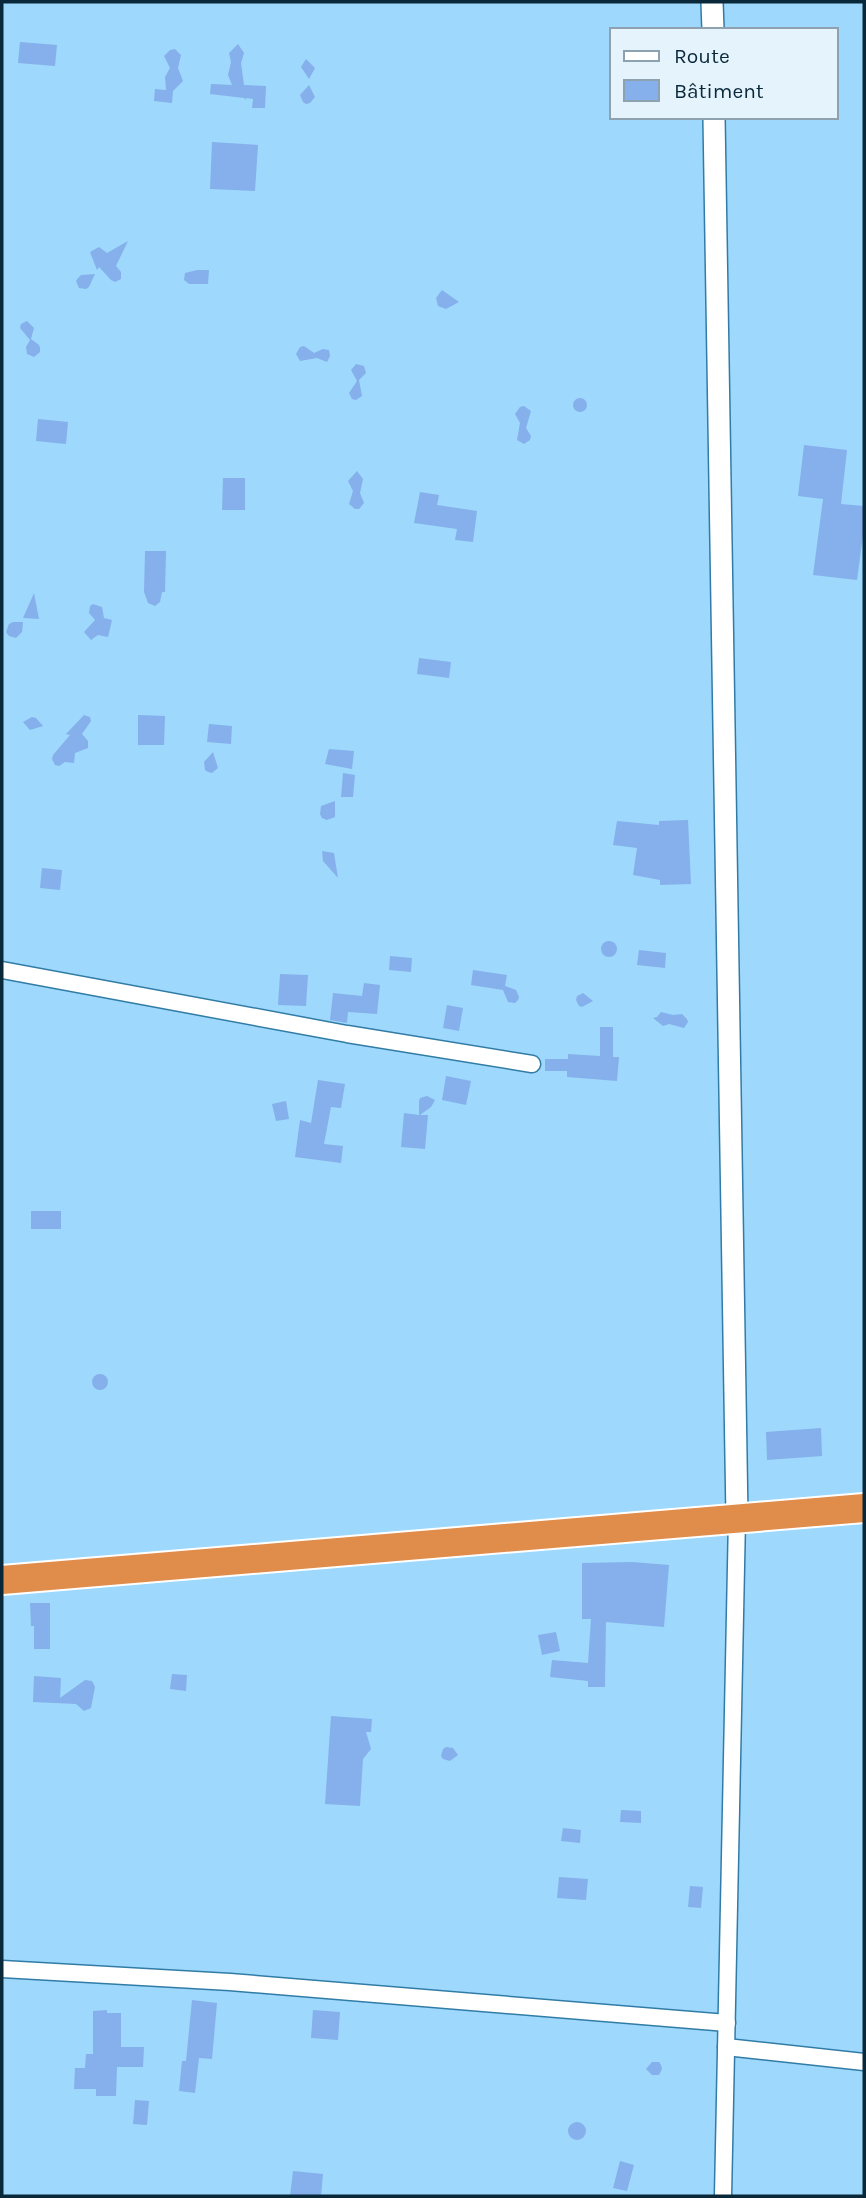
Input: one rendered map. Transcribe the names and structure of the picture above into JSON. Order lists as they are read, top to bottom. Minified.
{"legend":["Route","Bâtiment"]}
